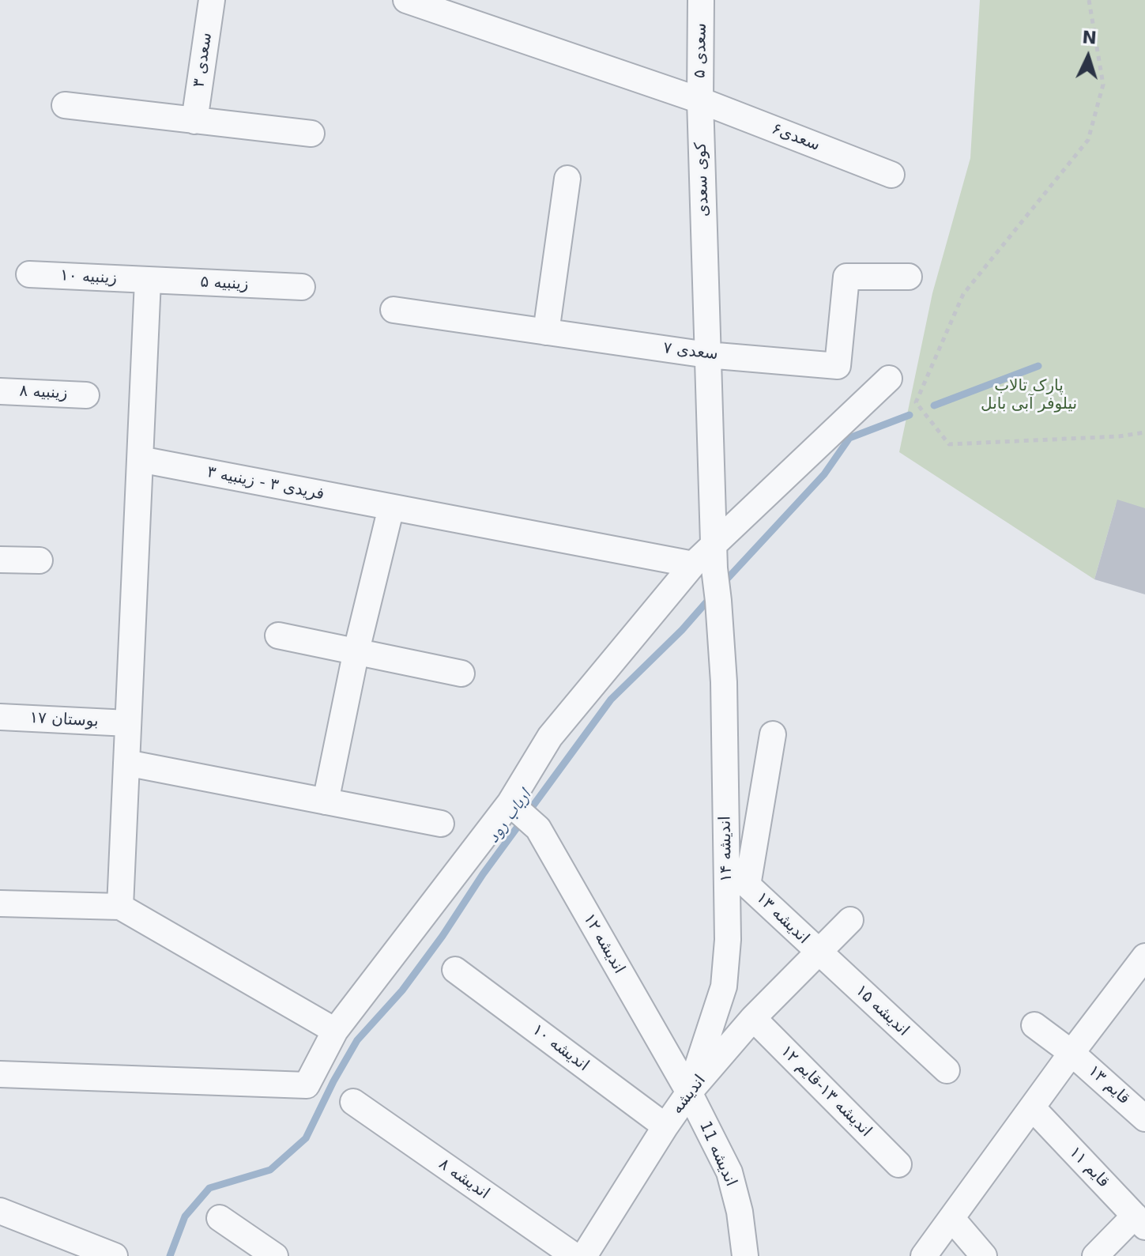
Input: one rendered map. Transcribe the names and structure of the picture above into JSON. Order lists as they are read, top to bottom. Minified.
{"streets":{"street":["سعدی ۵","سعدی ۳","سعدی۶","کوی سعدی","زینبیه ۱۰","زینبیه ۵","سعدی ۷","زینبیه ۸","فریدی ۳ - زینبیه ۳","بوستان ۱۷","اندیشه ۱۴","اندیشه ۱۳","اندیشه ۱۲","اندیشه ۱۵","اندیشه ۱۰","قایم ۱۳","اندیشه ۱۳-قایم ۱۲","اندیشه","اندیشه 11","قایم ۱۱","اندیشه ۸"]},"crossings":[["سعدی ۵","سعدی۶"],["سعدی ۵","کوی سعدی"],["سعدی۶","کوی سعدی"],["کوی سعدی","سعدی ۷"],["کوی سعدی","فریدی ۳ - زینبیه ۳"],["کوی سعدی","اندیشه ۱۴"],["زینبیه ۱۰","زینبیه ۵"],["فریدی ۳ - زینبیه ۳","اندیشه ۱۴"],["اندیشه ۱۴","اندیشه ۱۲"],["اندیشه ۱۴","اندیشه"],["اندیشه ۱۴","اندیشه 11"],["اندیشه ۱۳","اندیشه ۱۵"],["اندیشه ۱۳","اندیشه"],["اندیشه ۱۲","اندیشه"],["اندیشه ۱۲","اندیشه 11"],["اندیشه ۱۵","اندیشه"],["اندیشه ۱۰","اندیشه"],["اندیشه ۱۳-قایم ۱۲","اندیشه"],["اندیشه","اندیشه 11"]],"water":["ارباب رود"],"parks":["پارک تالاب نیلوفر آبی بابل"],"north":"top"}
